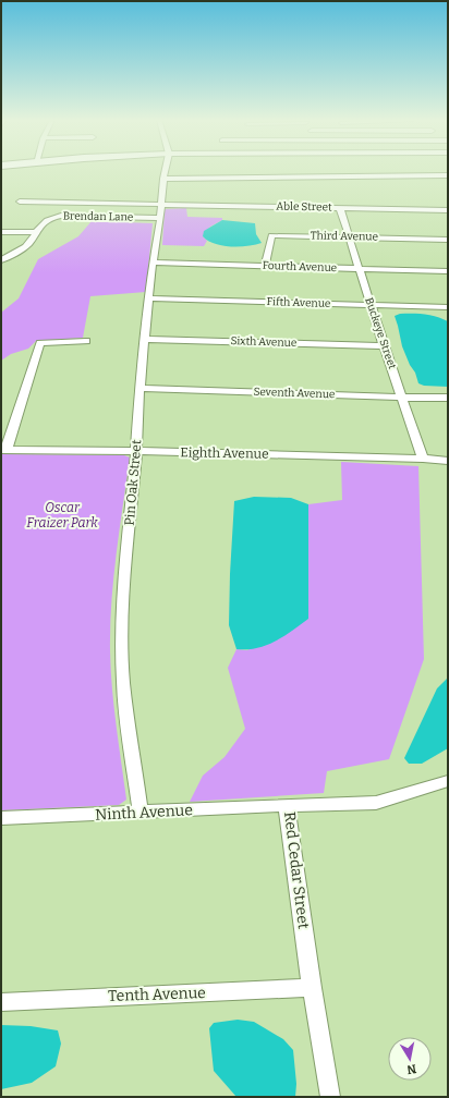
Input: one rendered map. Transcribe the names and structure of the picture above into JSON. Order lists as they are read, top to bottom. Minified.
{"streets":{"street":["Able Street","Brendan Lane","Third Avenue","Fourth Avenue","Fifth Avenue","Buckeye Street","Sixth Avenue","Seventh Avenue","Eighth Avenue","Pin Oak Street","Ninth Avenue","Red Cedar Street","Tenth Avenue"]},"crossings":[["Able Street","Buckeye Street"],["Able Street","Pin Oak Street"],["Brendan Lane","Pin Oak Street"],["Third Avenue","Fourth Avenue"],["Third Avenue","Buckeye Street"],["Fourth Avenue","Buckeye Street"],["Fourth Avenue","Pin Oak Street"],["Fifth Avenue","Buckeye Street"],["Fifth Avenue","Pin Oak Street"],["Buckeye Street","Sixth Avenue"],["Buckeye Street","Seventh Avenue"],["Buckeye Street","Eighth Avenue"],["Sixth Avenue","Pin Oak Street"],["Seventh Avenue","Pin Oak Street"],["Eighth Avenue","Pin Oak Street"],["Pin Oak Street","Ninth Avenue"],["Ninth Avenue","Red Cedar Street"],["Red Cedar Street","Tenth Avenue"]],"parks":["Oscar Fraizer Park"],"north":"bottom"}
